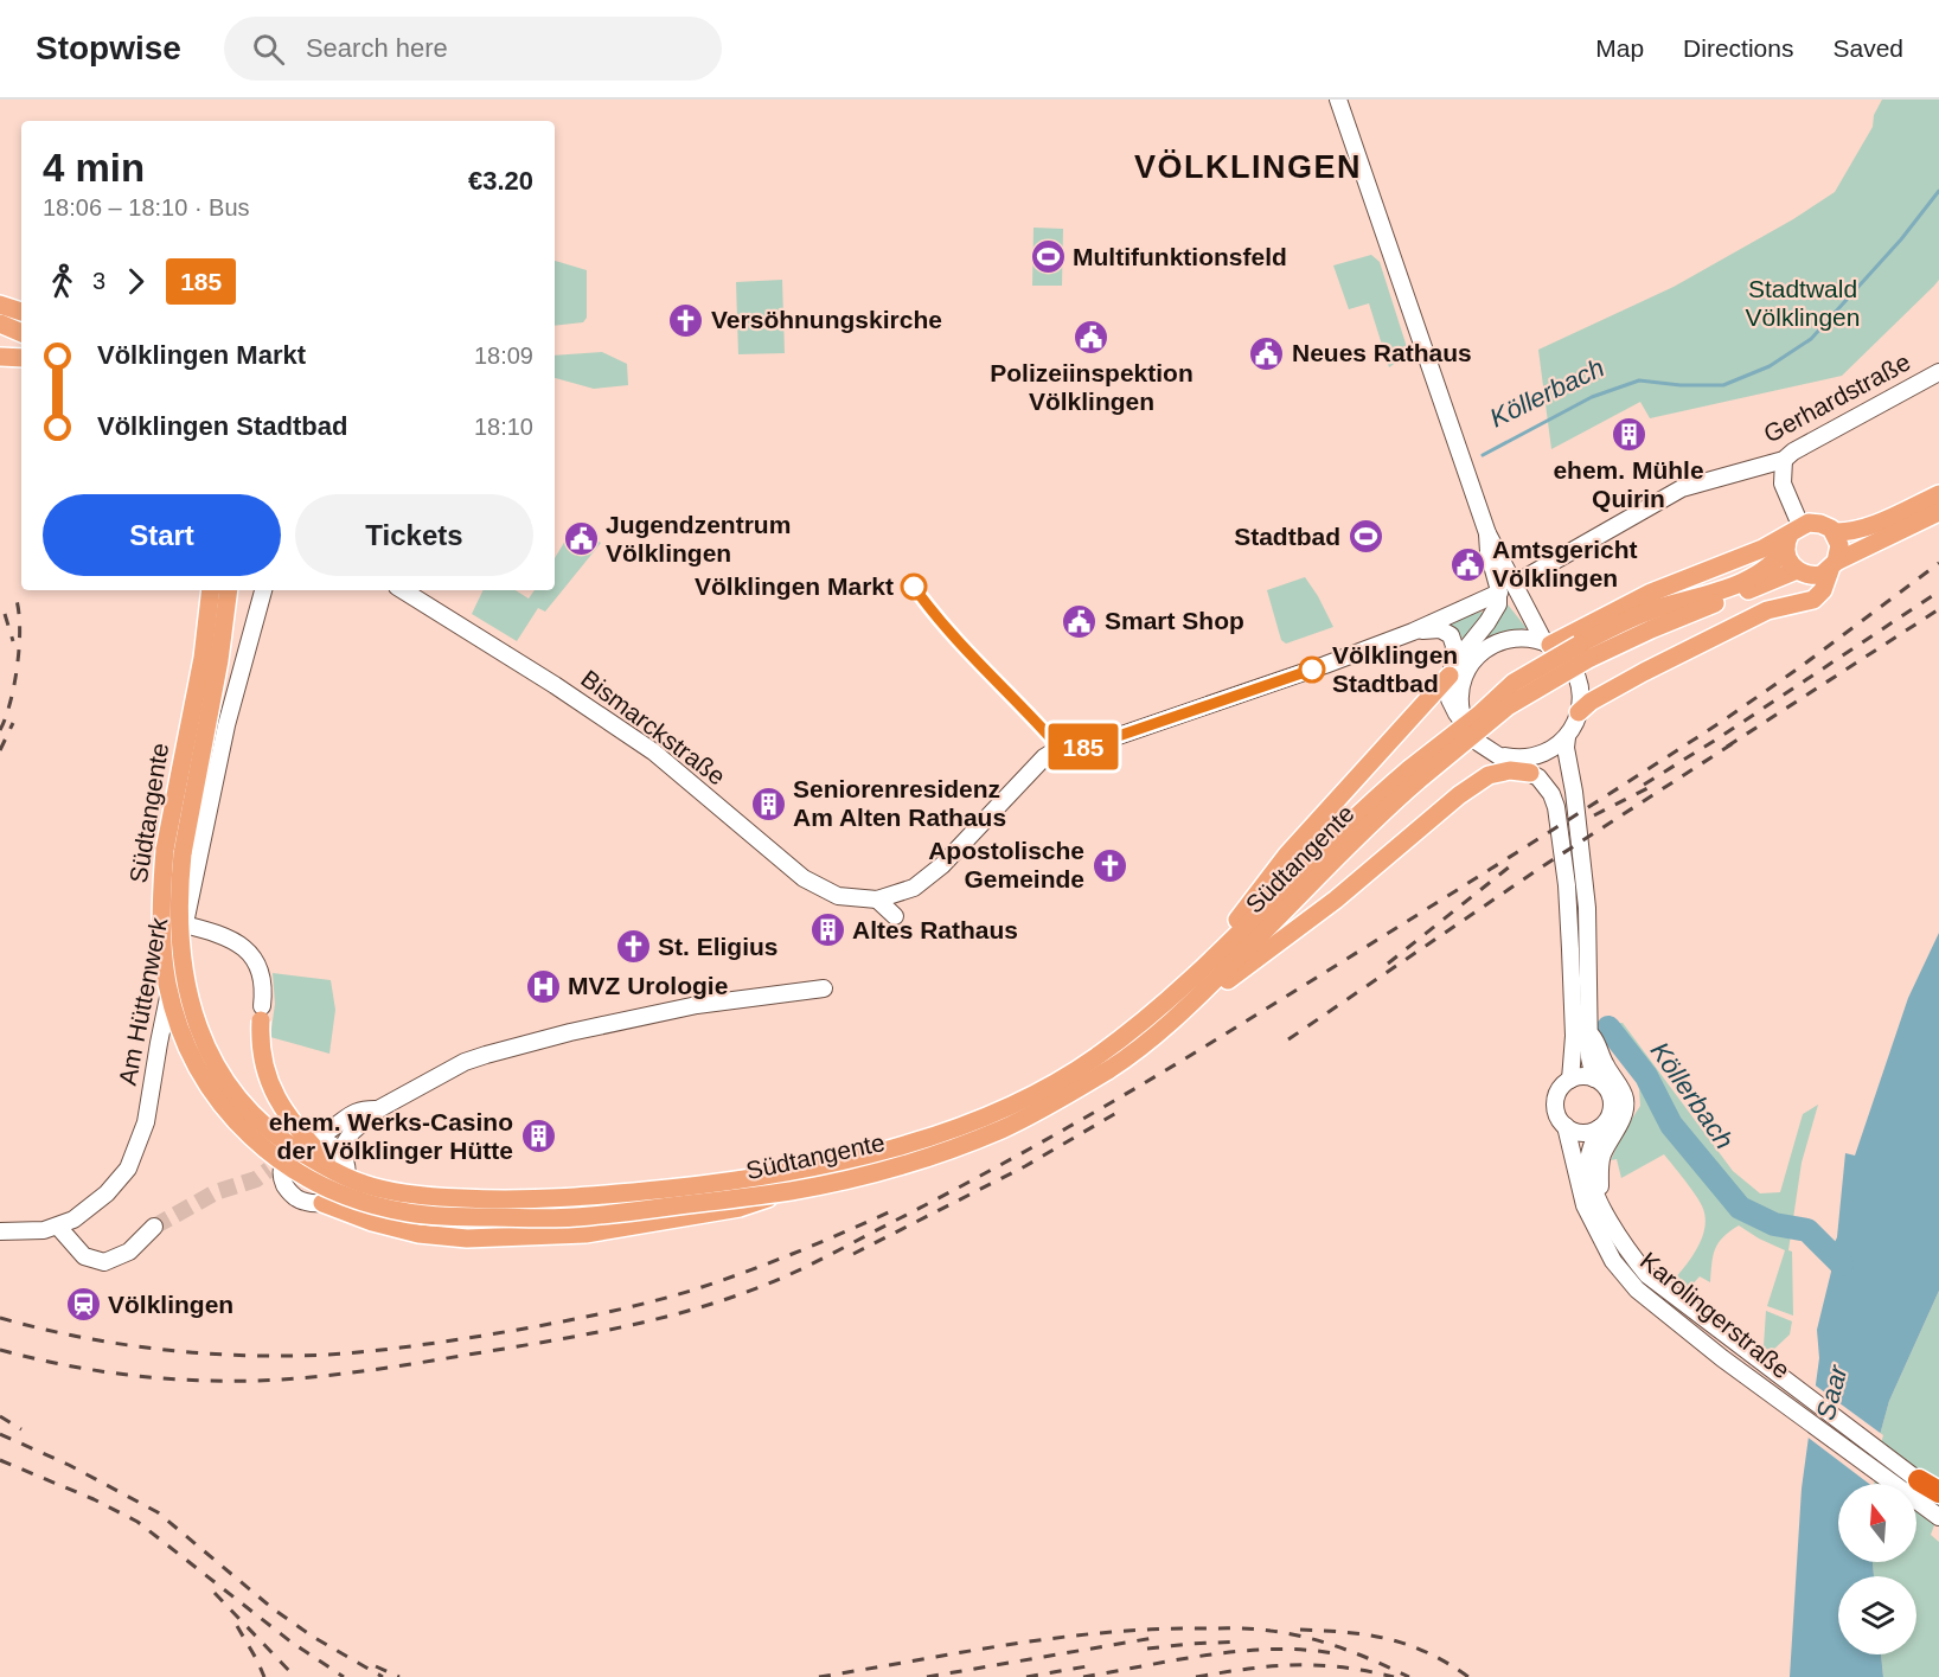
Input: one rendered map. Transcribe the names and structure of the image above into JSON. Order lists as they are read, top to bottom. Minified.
{"streets":{"main road":["Gerhardstraße","Bismarckstraße","Südtangente","Am Hüttenwerk","Karolingerstraße"]},"crossings":[["Gerhardstraße","Bismarckstraße"]],"districts":["VÖLKLINGEN"],"water":["Köllerbach","Saar"],"parks":["Stadtwald Völklingen"],"places":{"sports":["Multifunktionsfeld","Stadtbad"],"church":["Versöhnungskirche","Apostolische Gemeinde","St. Eligius"],"public building":["Polizeiinspektion Völklingen","Neues Rathaus","Jugendzentrum Völklingen","Amtsgericht Völklingen","Smart Shop"],"building":["ehem. Mühle Quirin","Seniorenresidenz Am Alten Rathaus","Altes Rathaus","ehem. Werks-Casino der Völklinger Hütte"],"other":["Völklingen Markt","Völklingen Stadtbad"],"hospital":["MVZ Urologie"],"station":["Völklingen"]},"lines":["bus line 185"],"north":"top","page":{"header":"Stopwise","search":"Search here","nav":["Map","Directions","Saved"],"on_map":"185","heading":["4 min","18:06 – 18:10 · Bus","€3.20"],"legs":["3","185"],"list":[{"name":"Völklingen Markt","value":"18:09"},{"name":"Völklingen Stadtbad","value":"18:10"}],"buttons":["Start","Tickets"]}}
